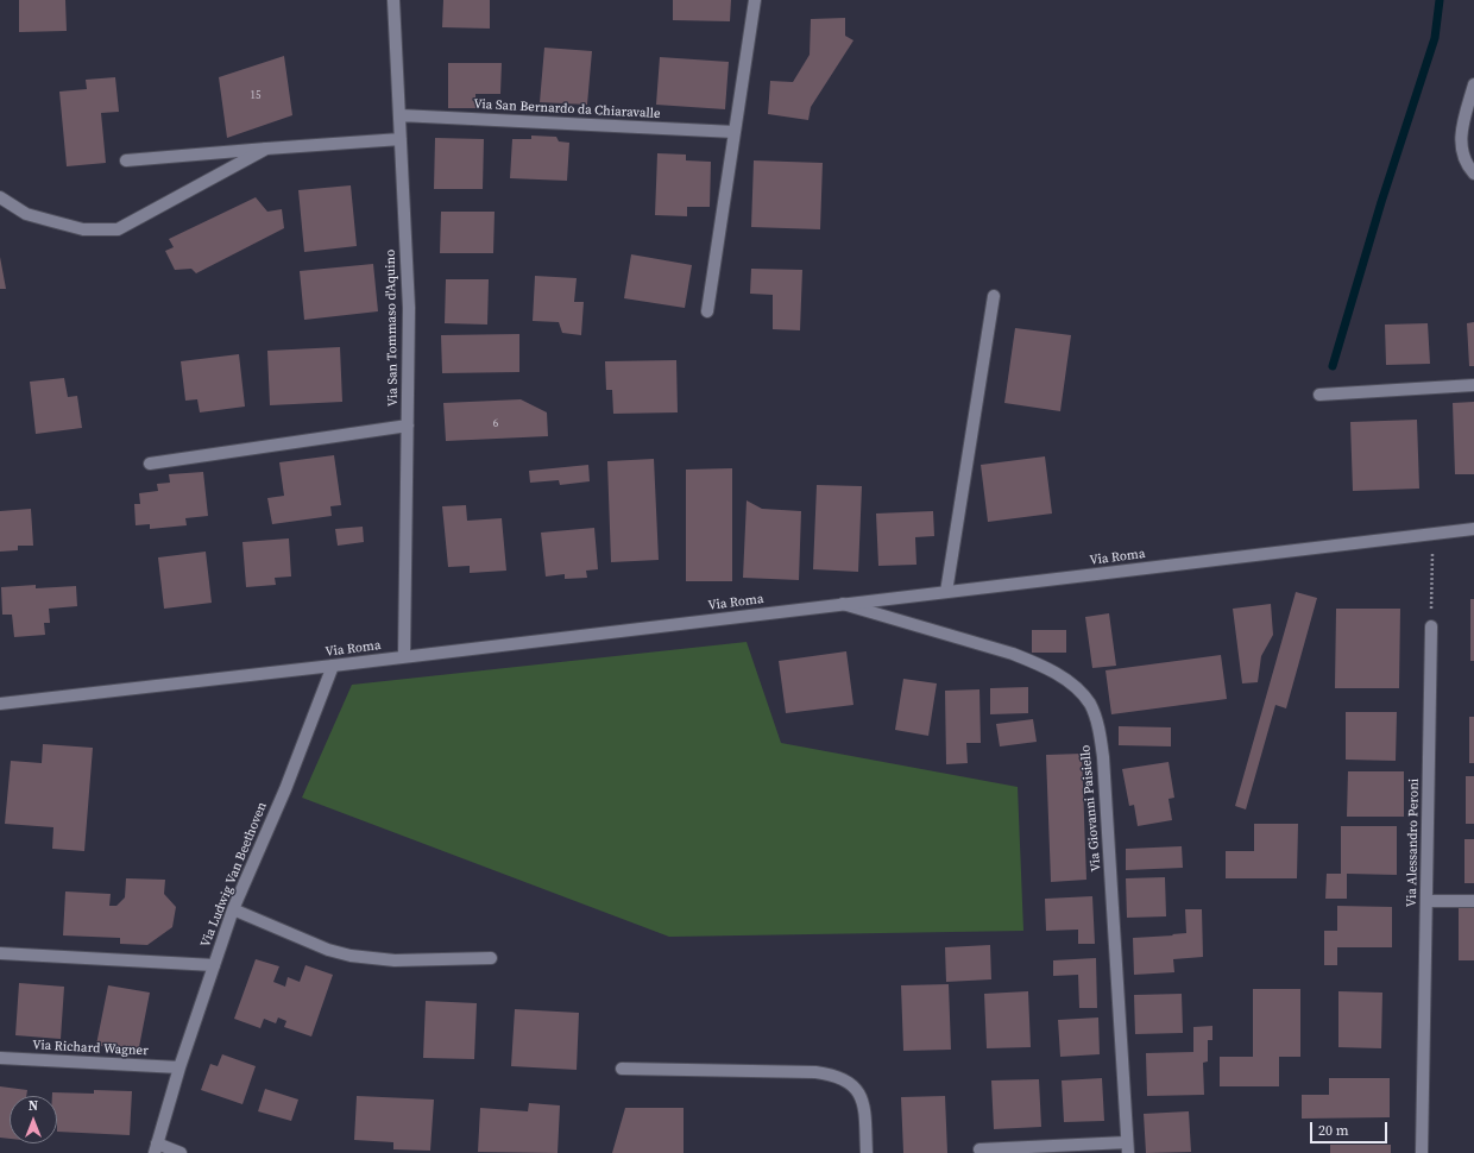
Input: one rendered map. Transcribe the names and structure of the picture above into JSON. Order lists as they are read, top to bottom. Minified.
{"streets":{"street":["Via San Bernardo da Chiaravalle","Via San Tommaso d'Aquino","Via Roma","Via Giovanni Paisiello","Via Alessandro Peroni","Via Ludwig Van Beethoven","Via Richard Wagner"]},"crossings":[["Via San Bernardo da Chiaravalle","Via San Tommaso d'Aquino"],["Via San Tommaso d'Aquino","Via Roma"],["Via Roma","Via Giovanni Paisiello"],["Via Roma","Via Ludwig Van Beethoven"],["Via Ludwig Van Beethoven","Via Richard Wagner"]],"house_numbers":["15","6"],"scale_bar":"20 m","north":"top"}
